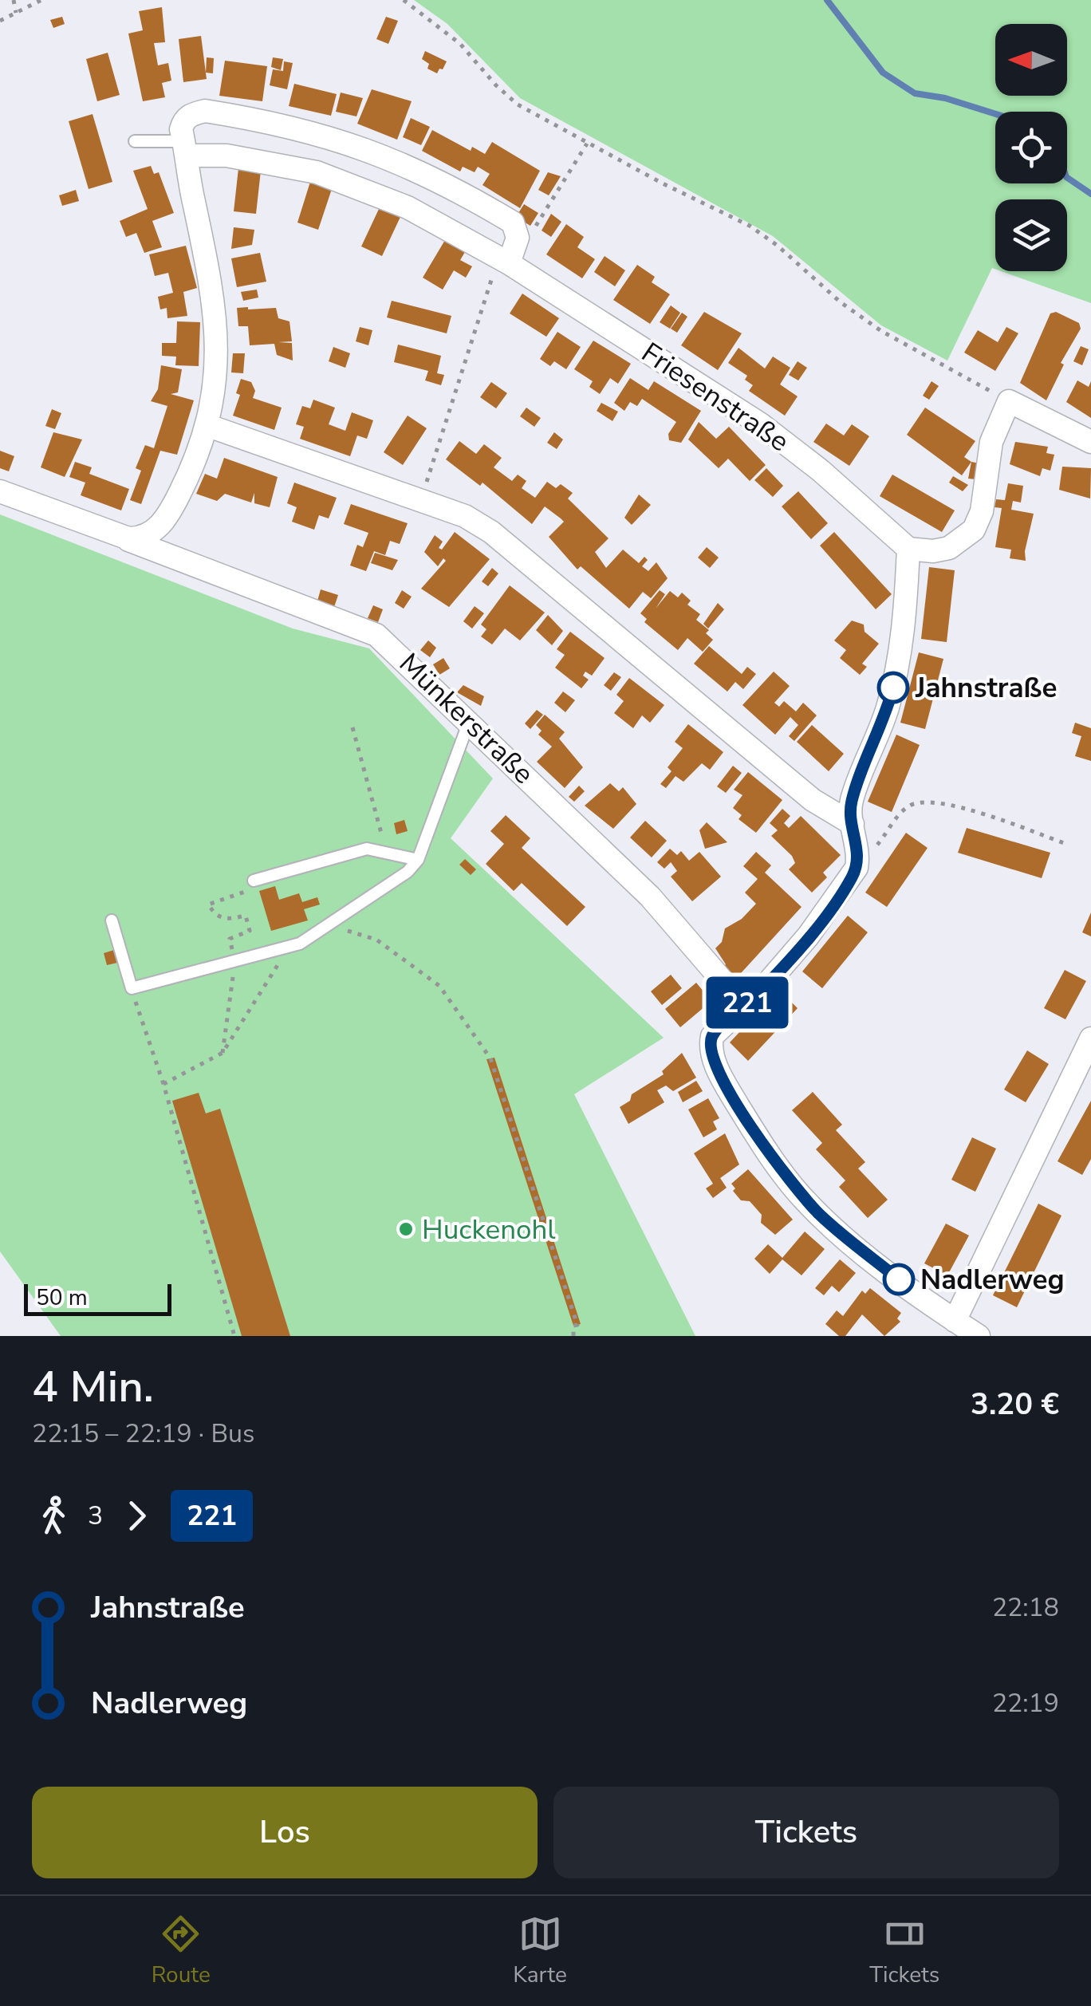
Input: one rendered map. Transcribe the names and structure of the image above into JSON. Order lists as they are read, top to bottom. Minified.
{"streets":{"street":["Friesenstraße","Münkerstraße"]},"places":["Jahnstraße","Huckenohl","Nadlerweg"],"lines":["bus line 221"],"scale_bar":"50 m","north":"left","page":{"on_map":"221","scale":"50 m","heading":["4 Min.","22:15 – 22:19 · Bus","3.20 €"],"legs":["3","221"],"list":[{"name":"Jahnstraße","value":"22:18"},{"name":"Nadlerweg","value":"22:19"}],"buttons":["Los","Tickets"],"tabs":["Route","Karte","Tickets"]}}
